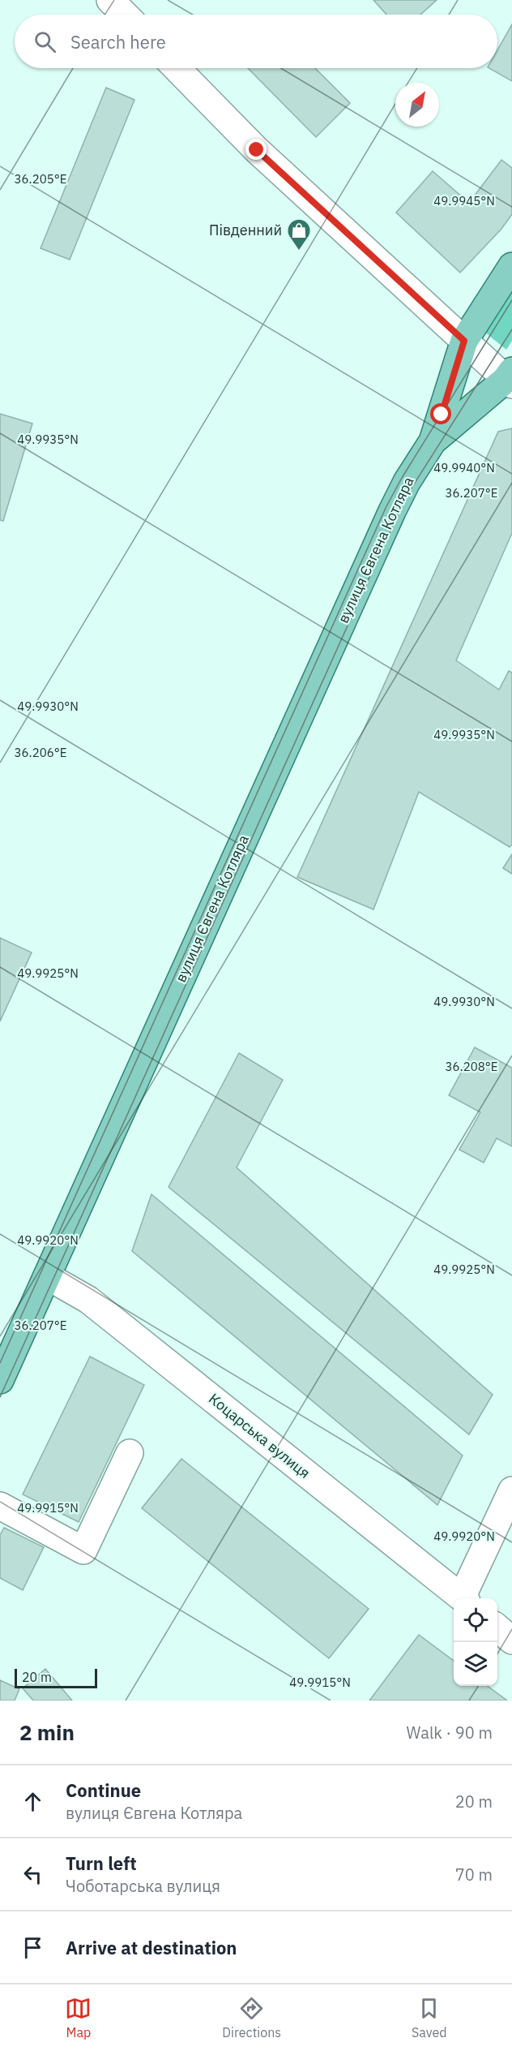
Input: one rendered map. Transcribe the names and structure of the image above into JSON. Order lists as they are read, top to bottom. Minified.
{"streets":{"main road":["вулиця Євгена Котляра"],"street":["Коцарська вулиця"]},"crossings":[["вулиця Євгена Котляра","Коцарська вулиця"]],"places":{"shop":["Південний"]},"scale_bar":"20 m","north":"top right","page":{"search":"Search here","scale":"20 m","heading":["2 min","Walk · 90 m"],"list":[["Continue","вулиця Євгена Котляра","20 m"],["Turn left","Чоботарська вулиця","70 m"],"Arrive at destination"],"nav":["Map","Directions","Saved"]},"coordinates":["36.205°E","49.9945°N","49.9935°N","49.9940°N","36.207°E","49.9930°N","36.206°E","49.9925°N","36.208°E","49.9920°N","49.9915°N"]}
